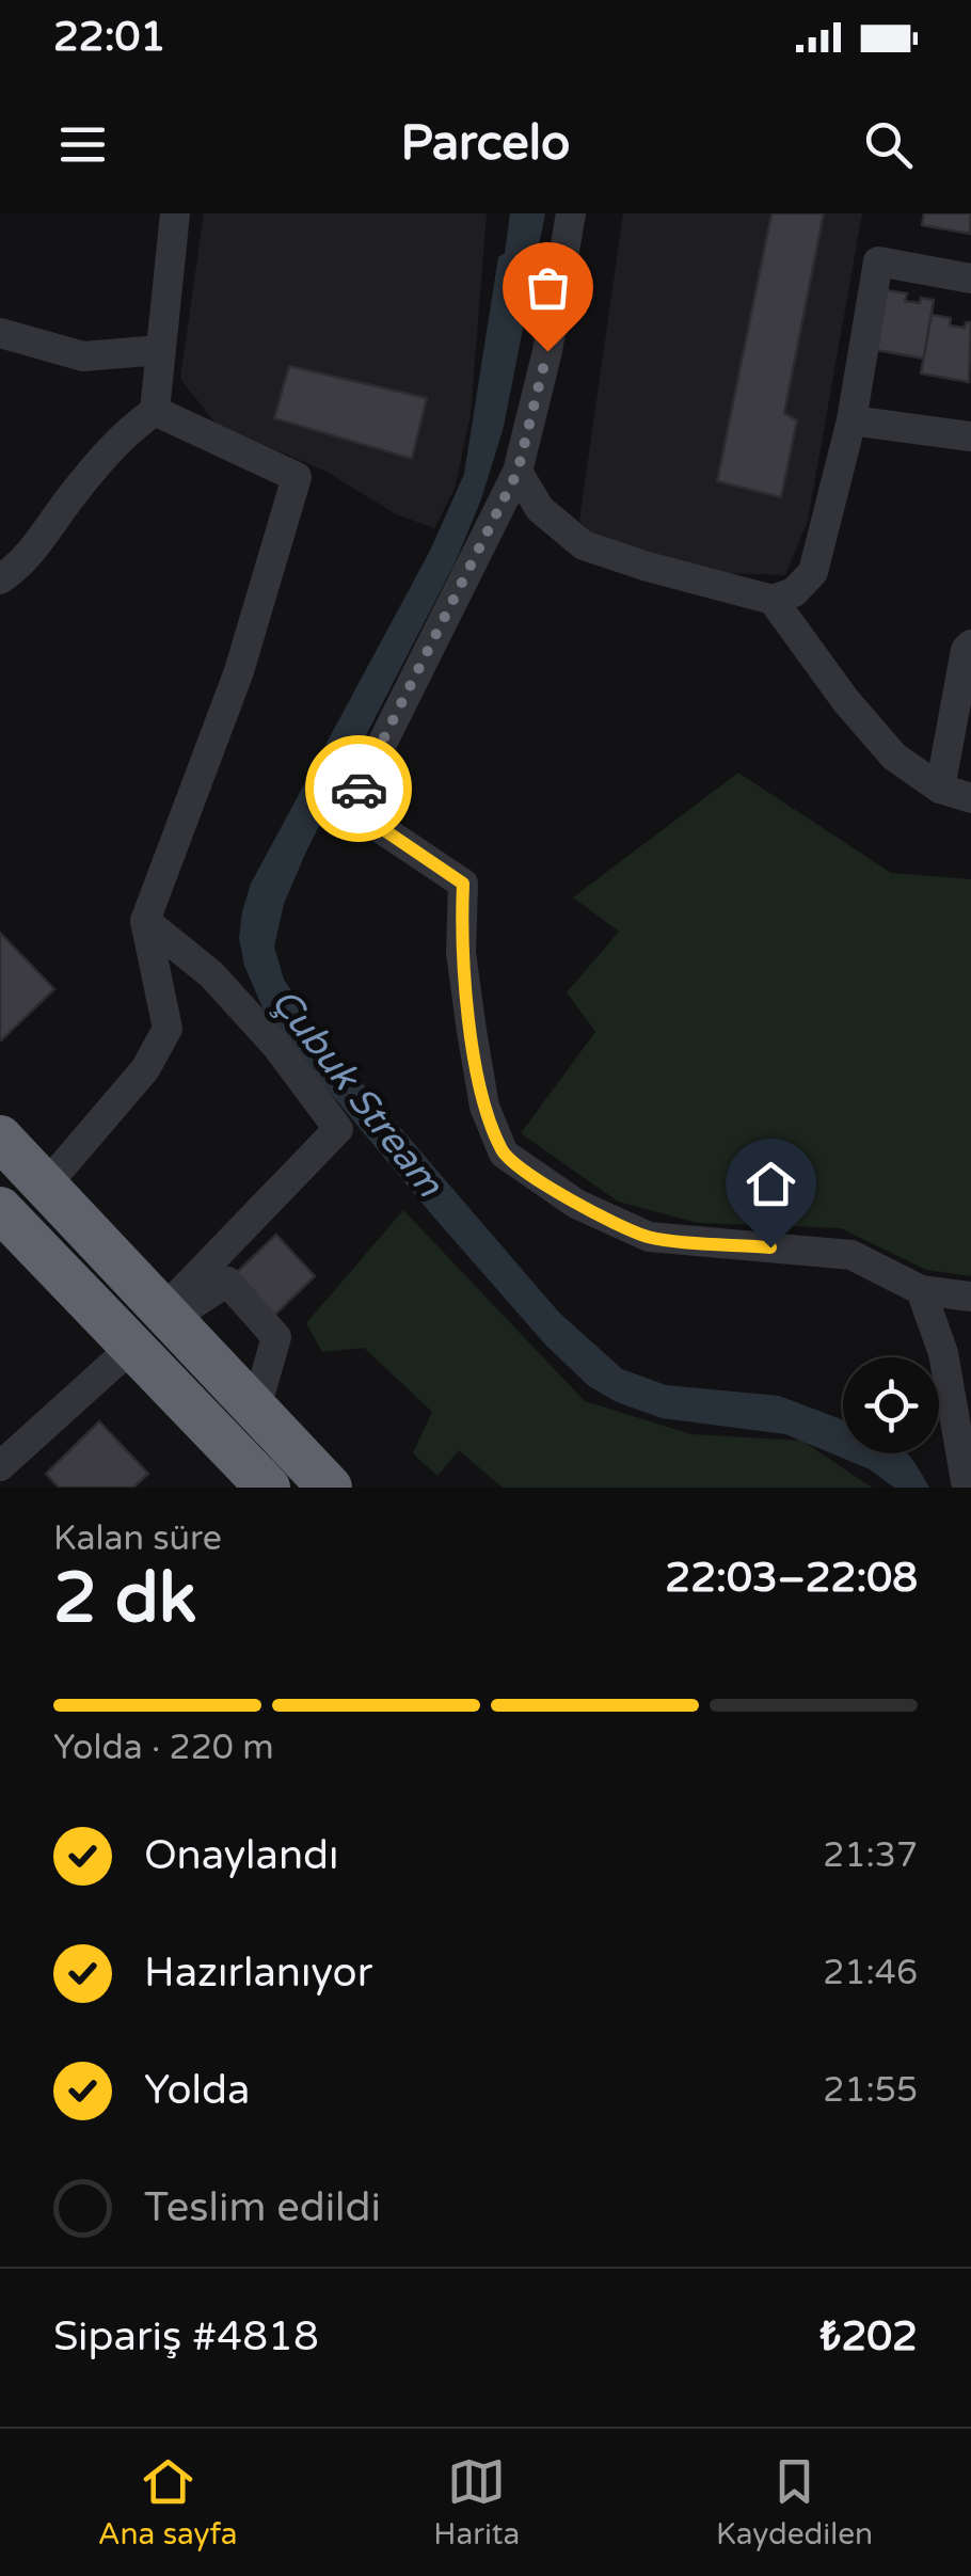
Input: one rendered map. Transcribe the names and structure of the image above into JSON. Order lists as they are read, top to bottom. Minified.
{"water":["Çubuk Stream"],"page":{"status":"22:01","header":"Parcelo","heading":["2 dk","Kalan süre","22:03–22:08"],"panel":["Sipariş #4818","₺202"],"bar":"Yolda · 220 m","list":[["Onaylandı","21:37"],["Hazırlanıyor","21:46"],["Yolda","21:55"],"Teslim edildi"],"tabs":["Ana sayfa","Harita","Kaydedilen"]}}
